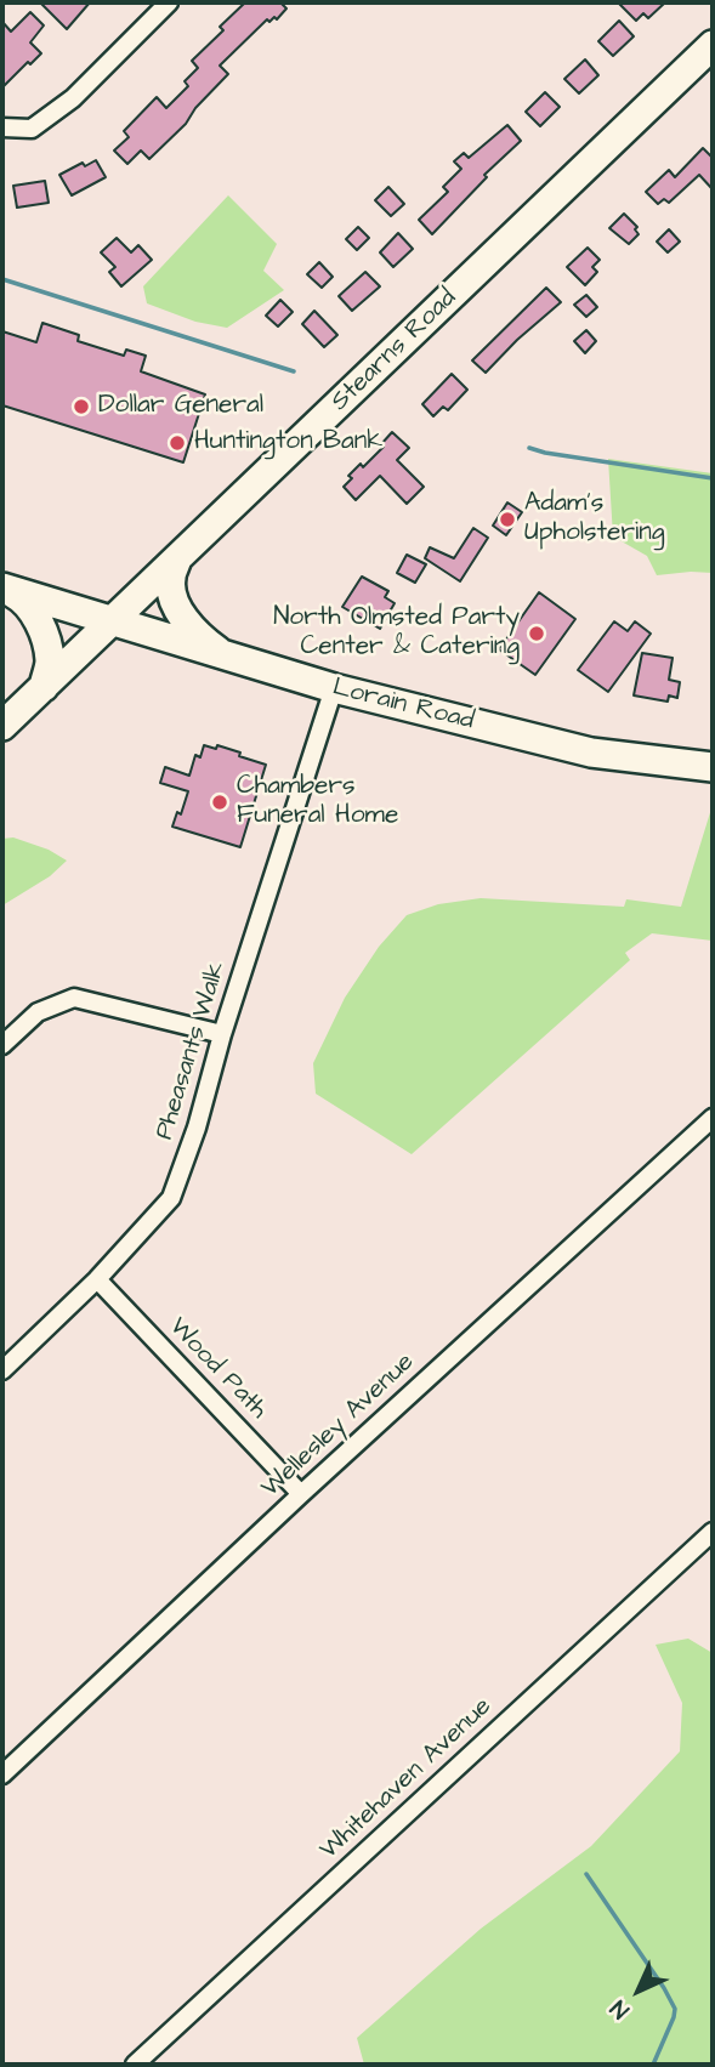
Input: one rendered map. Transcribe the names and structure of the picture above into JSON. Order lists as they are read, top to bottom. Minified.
{"streets":{"main road":["Stearns Road","Lorain Road"],"street":["Pheasants Walk","Wood Path","Wellesley Avenue","Whitehaven Avenue"]},"crossings":[["Stearns Road","Lorain Road"],["Lorain Road","Pheasants Walk"],["Pheasants Walk","Wood Path"],["Wood Path","Wellesley Avenue"]],"places":["Dollar General","Huntington Bank","Adam's Upholstering","North Olmsted Party Center & Catering","Chambers Funeral Home"],"north":"bottom left"}
